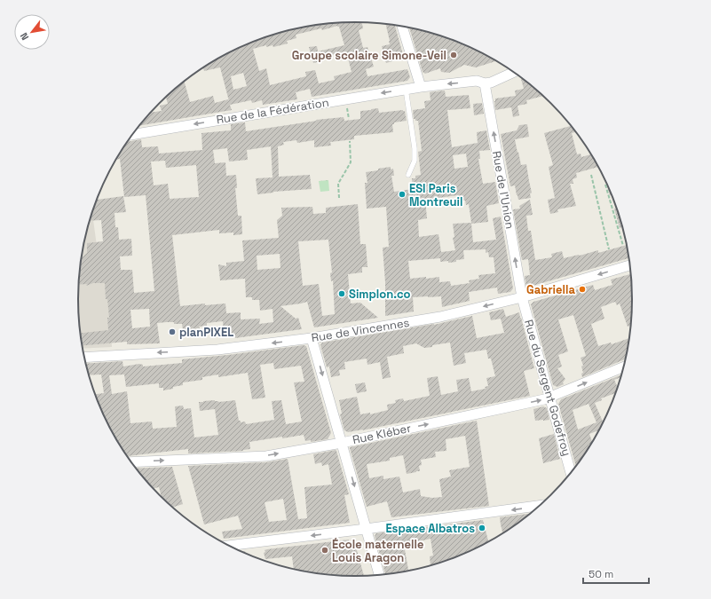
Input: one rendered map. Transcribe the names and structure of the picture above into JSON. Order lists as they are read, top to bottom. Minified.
{"streets":{"street":["Rue de la Fédération","Rue de l'Union","Rue de Vincennes","Rue du Sergent Godefroy","Rue Kléber"]},"crossings":[["Rue de la Fédération","Rue de l'Union"],["Rue de l'Union","Rue de Vincennes"],["Rue de l'Union","Rue du Sergent Godefroy"],["Rue de Vincennes","Rue du Sergent Godefroy"],["Rue du Sergent Godefroy","Rue Kléber"]],"one_way":["Rue de la Fédération","Rue de l'Union","Rue de Vincennes","Rue Kléber"],"places":["Groupe scolaire Simone-Veil","ESI Paris Montreuil","Gabriella","Simplon.co","planPIXEL","Espace Albatros","École maternelle Louis Aragon"],"scale_bar":"50 m","north":"bottom left"}
